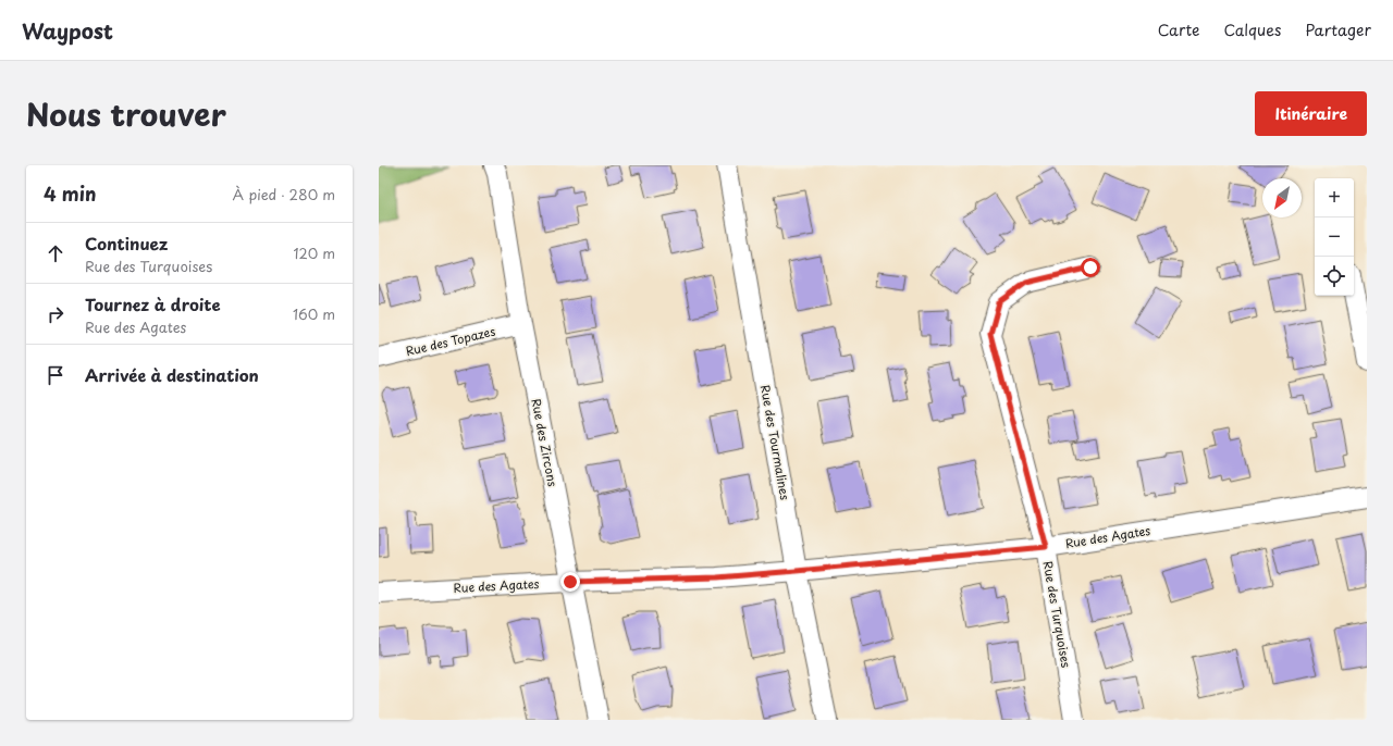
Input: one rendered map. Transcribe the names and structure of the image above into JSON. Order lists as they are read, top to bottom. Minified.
{"streets":{"street":["Rue des Topazes","Rue des Zircons","Rue des Tourmalines","Rue des Agates","Rue des Turquoises"]},"crossings":[["Rue des Topazes","Rue des Zircons"],["Rue des Zircons","Rue des Agates"],["Rue des Tourmalines","Rue des Agates"],["Rue des Agates","Rue des Turquoises"]],"north":"bottom left","page":{"header":"Waypost","nav":["Carte","Calques","Partager"],"title":"Nous trouver","buttons":"Itinéraire","heading":["4 min","À pied · 280 m"],"map_buttons":["+","−"],"list":[["Continuez","Rue des Turquoises","120 m"],["Tournez à droite","Rue des Agates","160 m"],"Arrivée à destination"]}}
